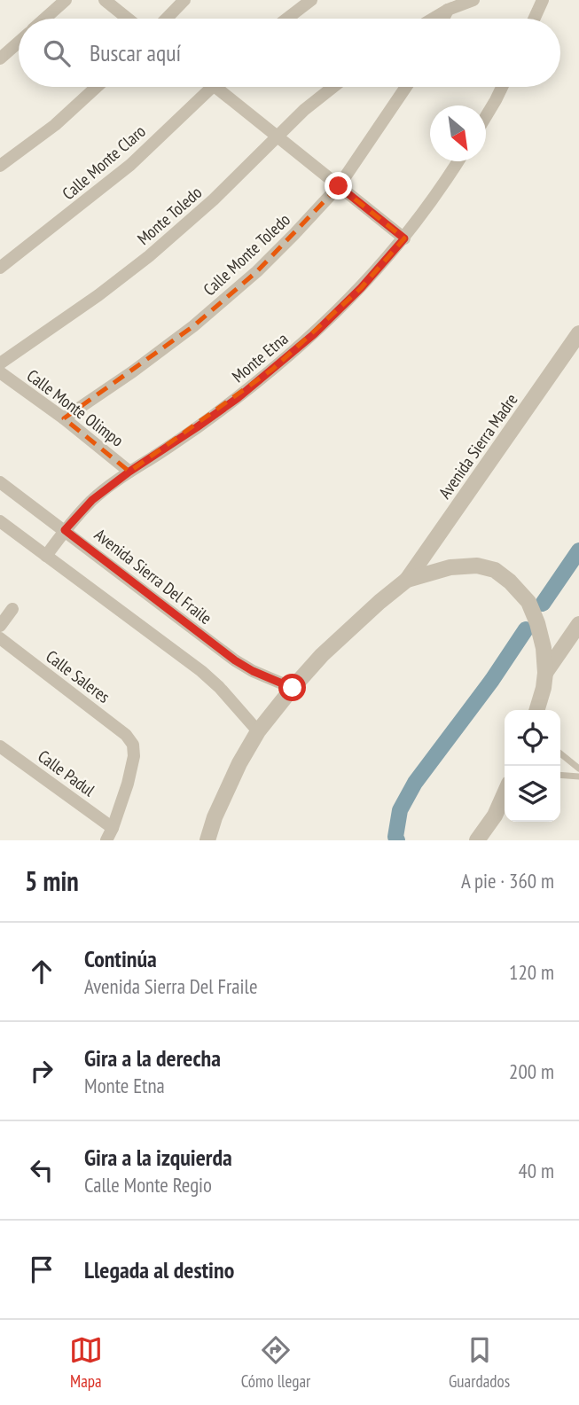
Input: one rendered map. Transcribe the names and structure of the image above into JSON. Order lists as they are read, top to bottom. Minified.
{"streets":{"street":["Calle Monte Claro","Monte Toledo","Calle Monte Toledo","Monte Etna","Calle Monte Olimpo","Avenida Sierra Madre","Avenida Sierra Del Fraile","Calle Saleres","Calle Padul"]},"crossings":[["Calle Monte Toledo","Calle Monte Olimpo"],["Monte Etna","Calle Monte Olimpo"],["Monte Etna","Avenida Sierra Del Fraile"],["Calle Saleres","Calle Padul"]],"north":"bottom right","page":{"search":"Buscar aquí","heading":["5 min","A pie · 360 m"],"list":[["Continúa","Avenida Sierra Del Fraile","120 m"],["Gira a la derecha","Monte Etna","200 m"],["Gira a la izquierda","Calle Monte Regio","40 m"],"Llegada al destino"],"nav":["Mapa","Cómo llegar","Guardados"]}}
